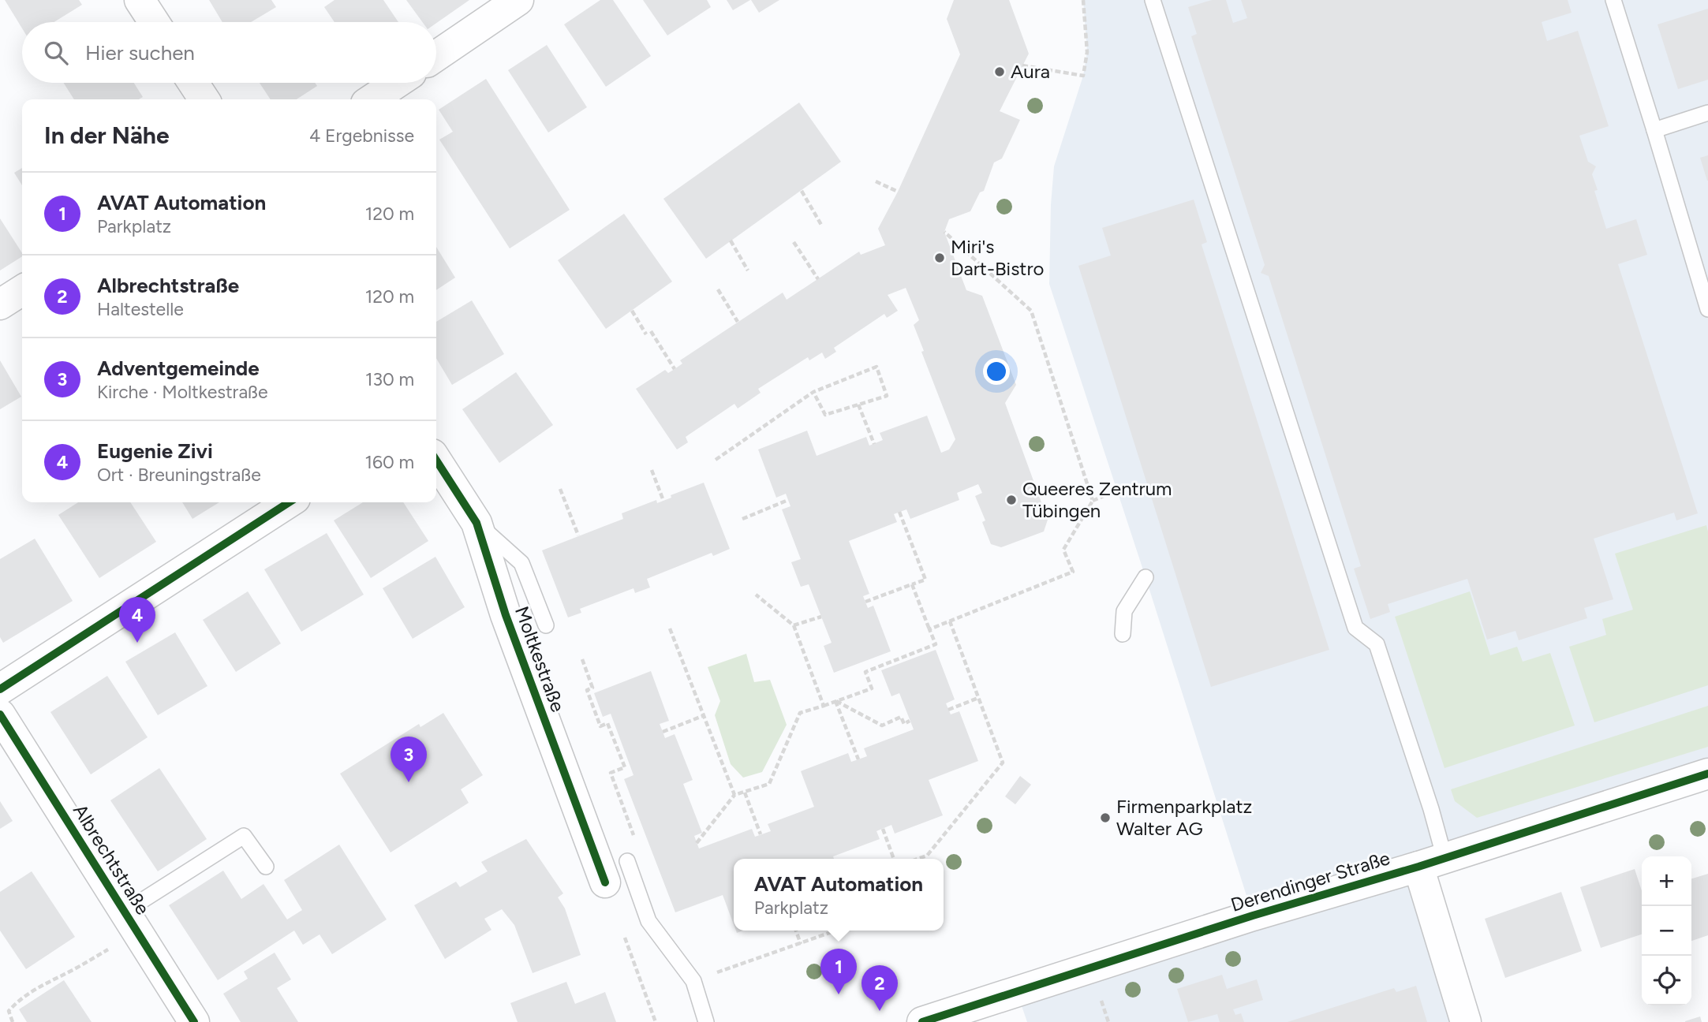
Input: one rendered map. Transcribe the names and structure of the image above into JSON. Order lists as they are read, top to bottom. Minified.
{"streets":{"street":["Moltkestraße","Albrechtstraße","Derendinger Straße"]},"places":["Aura","Miri's Dart-Bistro","Queeres Zentrum Tübingen","Firmenparkplatz Walter AG"],"page":{"search":"Hier suchen","heading":["In der Nähe","4 Ergebnisse"],"list":[{"mark":"1","name":"AVAT Automation","note":"Parkplatz","value":"120 m"},{"mark":"2","name":"Albrechtstraße","note":"Haltestelle","value":"120 m"},{"mark":"3","name":"Adventgemeinde","note":"Kirche · Moltkestraße","value":"130 m"},{"mark":"4","name":"Eugenie Zivi","note":"Ort · Breuningstraße","value":"160 m"}],"pins":["4","3","1","2"],"map_buttons":["+","−"],"popup":["AVAT Automation","Parkplatz"]}}
